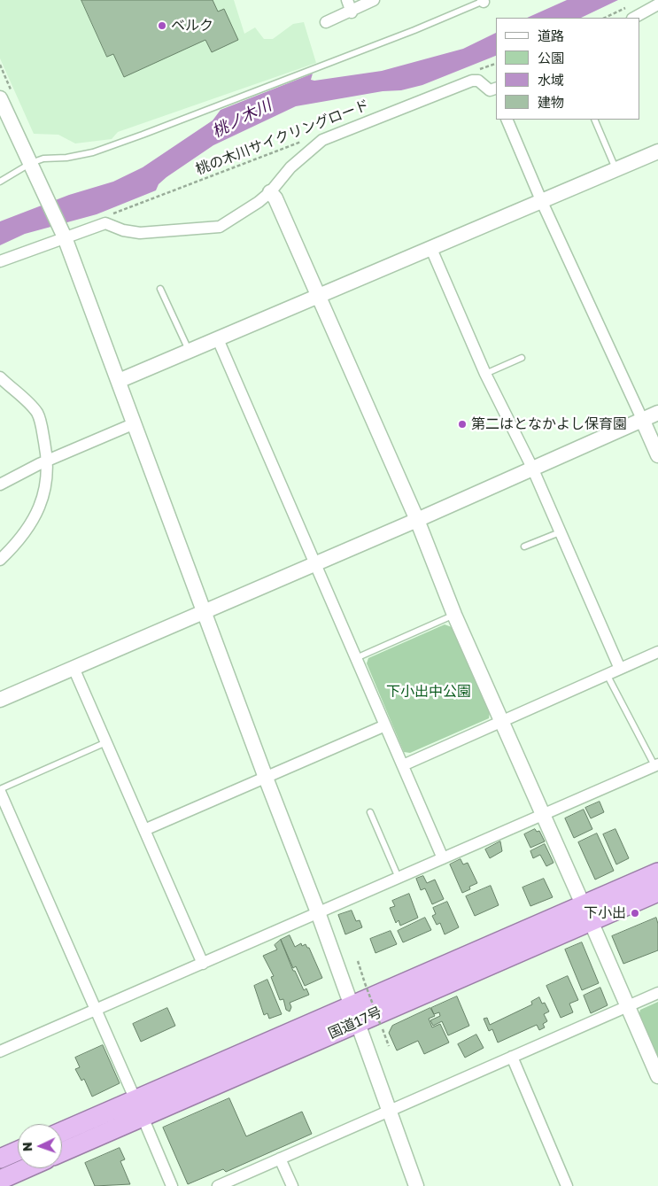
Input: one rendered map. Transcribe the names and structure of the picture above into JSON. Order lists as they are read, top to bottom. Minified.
{"streets":{"highway":["国道17号"],"path":["桃の木川サイクリングロード"]},"water":["桃ノ木川"],"parks":["下小出中公園"],"places":["ベルク","第二はとなかよし保育園","下小出"],"legend":["道路","公園","水域","建物"],"north":"left"}
